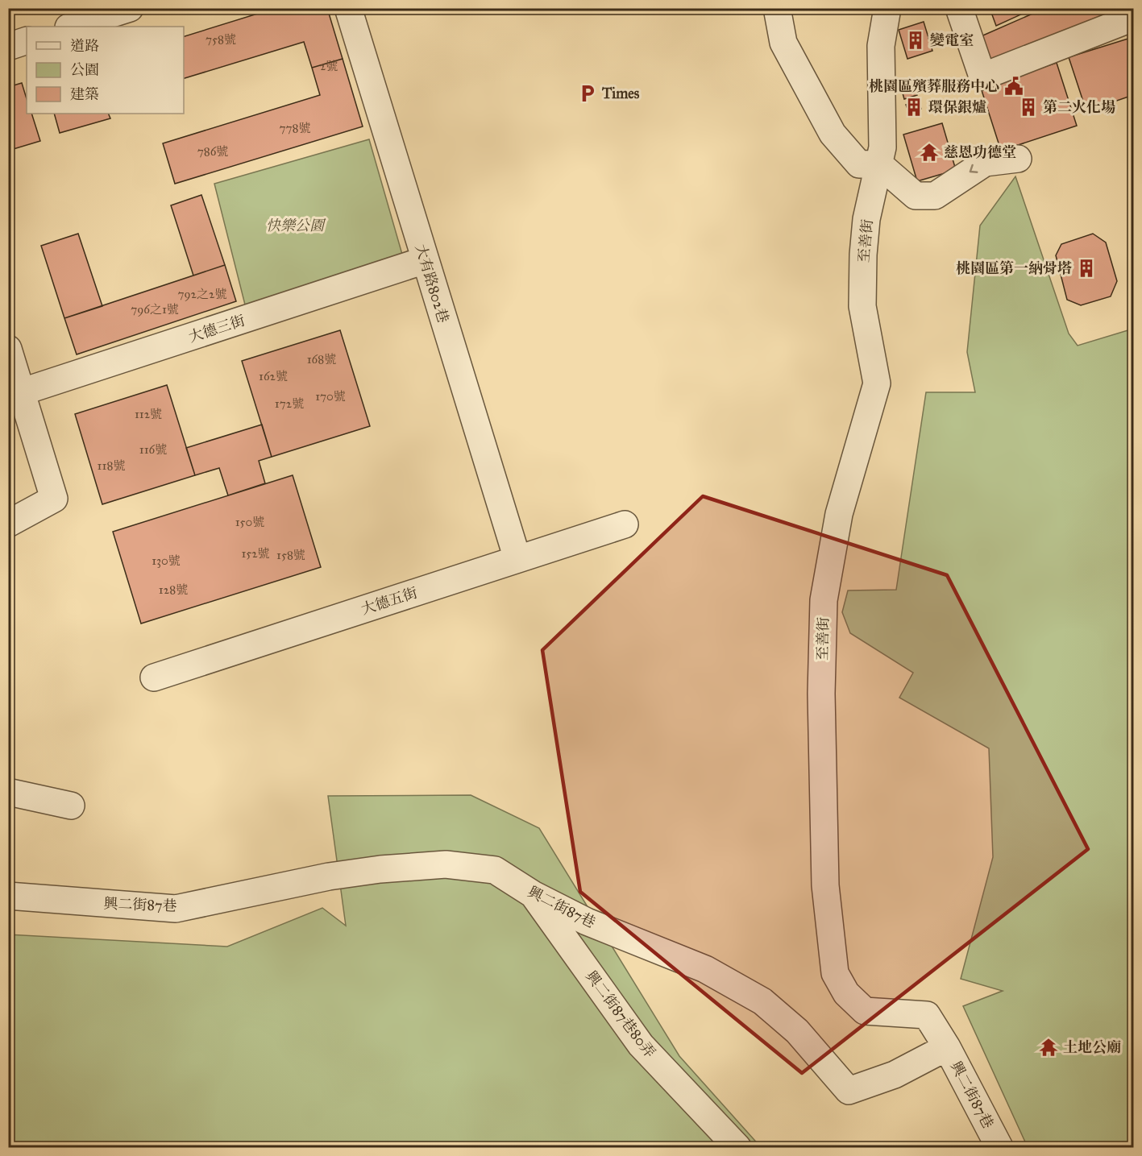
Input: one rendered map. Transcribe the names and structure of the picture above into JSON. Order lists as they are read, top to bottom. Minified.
{"streets":{"street":["至善街","大有路802巷","大德三街","大德五街","興二街87巷","興二街87巷80弄"]},"crossings":[["至善街","興二街87巷"],["大有路802巷","大德三街"],["大有路802巷","大德五街"],["興二街87巷","興二街87巷80弄"]],"parks":["快樂公園"],"places":{"building":["變電室","環保銀爐","第二火化場","桃園區第一納骨塔"],"public building":["桃園區殯葬服務中心"],"parking":["Times"],"temple":["慈恩功德堂","土地公廟"]},"house_numbers":["758號","2號","778號","786號","792之2號","796之1號","168號","162號","170號","172號","112號","116號","118號","150號","152號","158號","130號","128號"],"legend":["道路","公園","建築"]}
